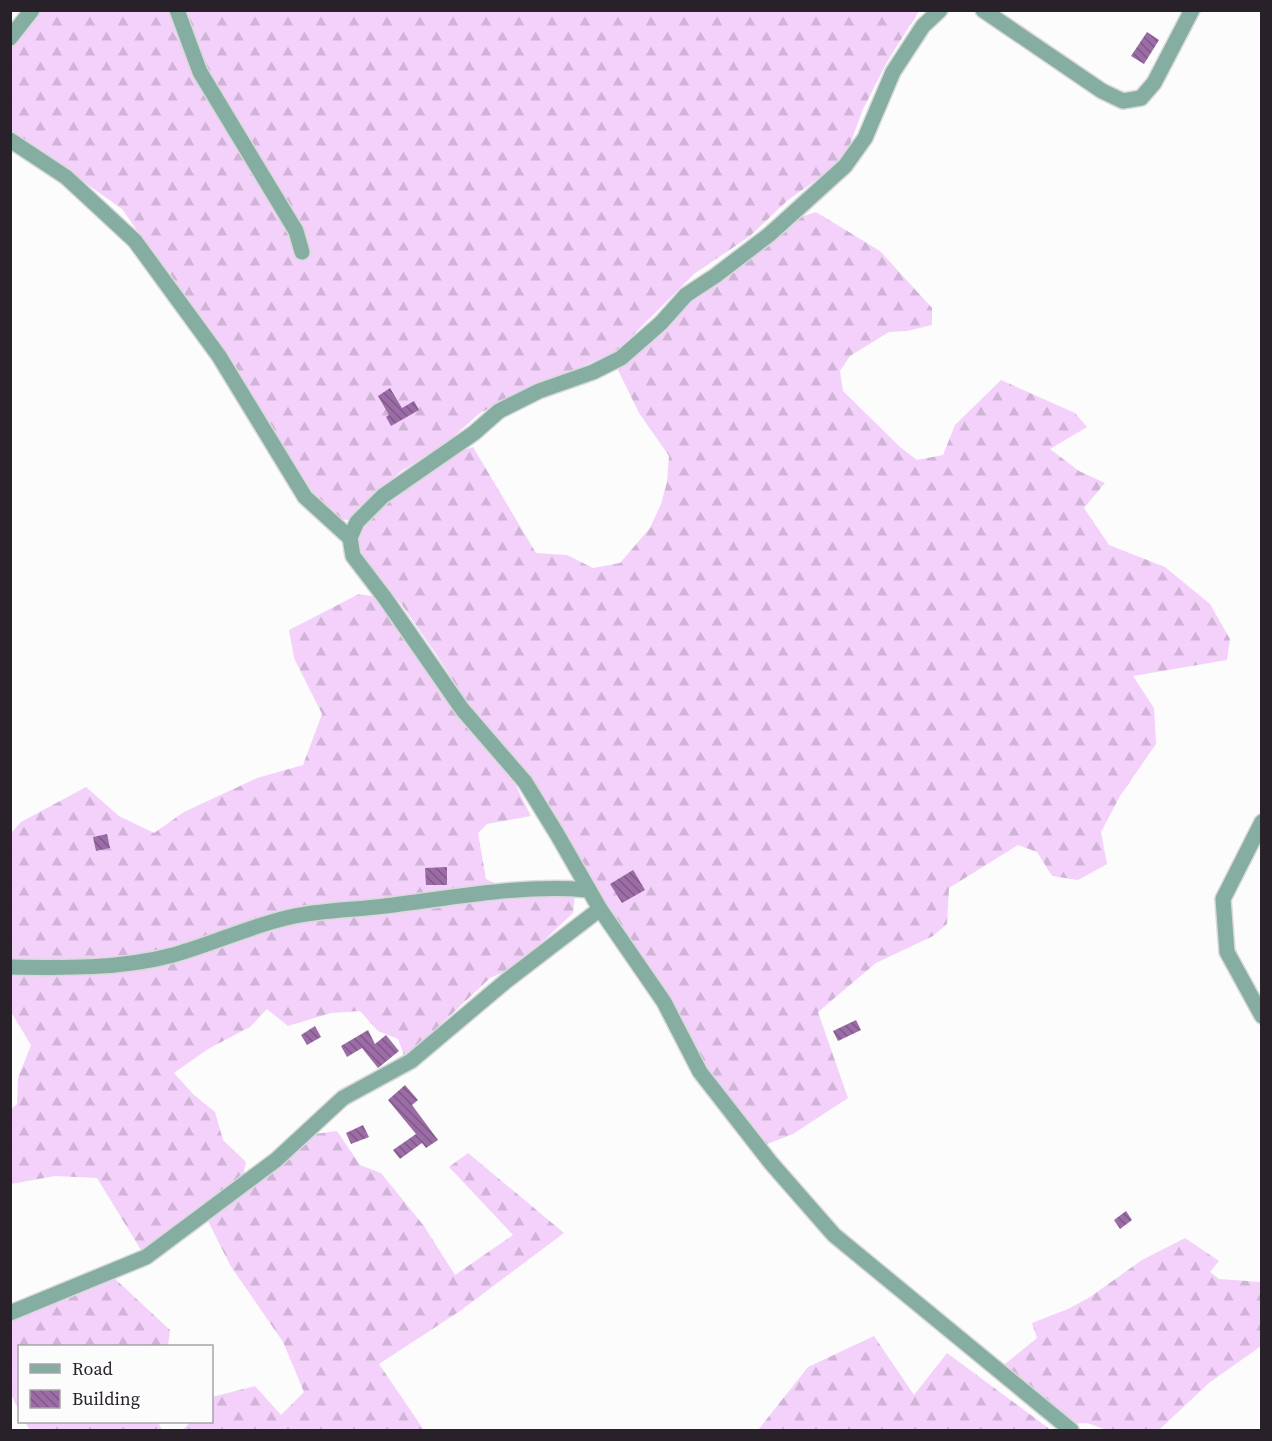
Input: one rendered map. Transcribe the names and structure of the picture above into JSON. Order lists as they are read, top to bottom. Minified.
{"legend":["Road","Building"]}
